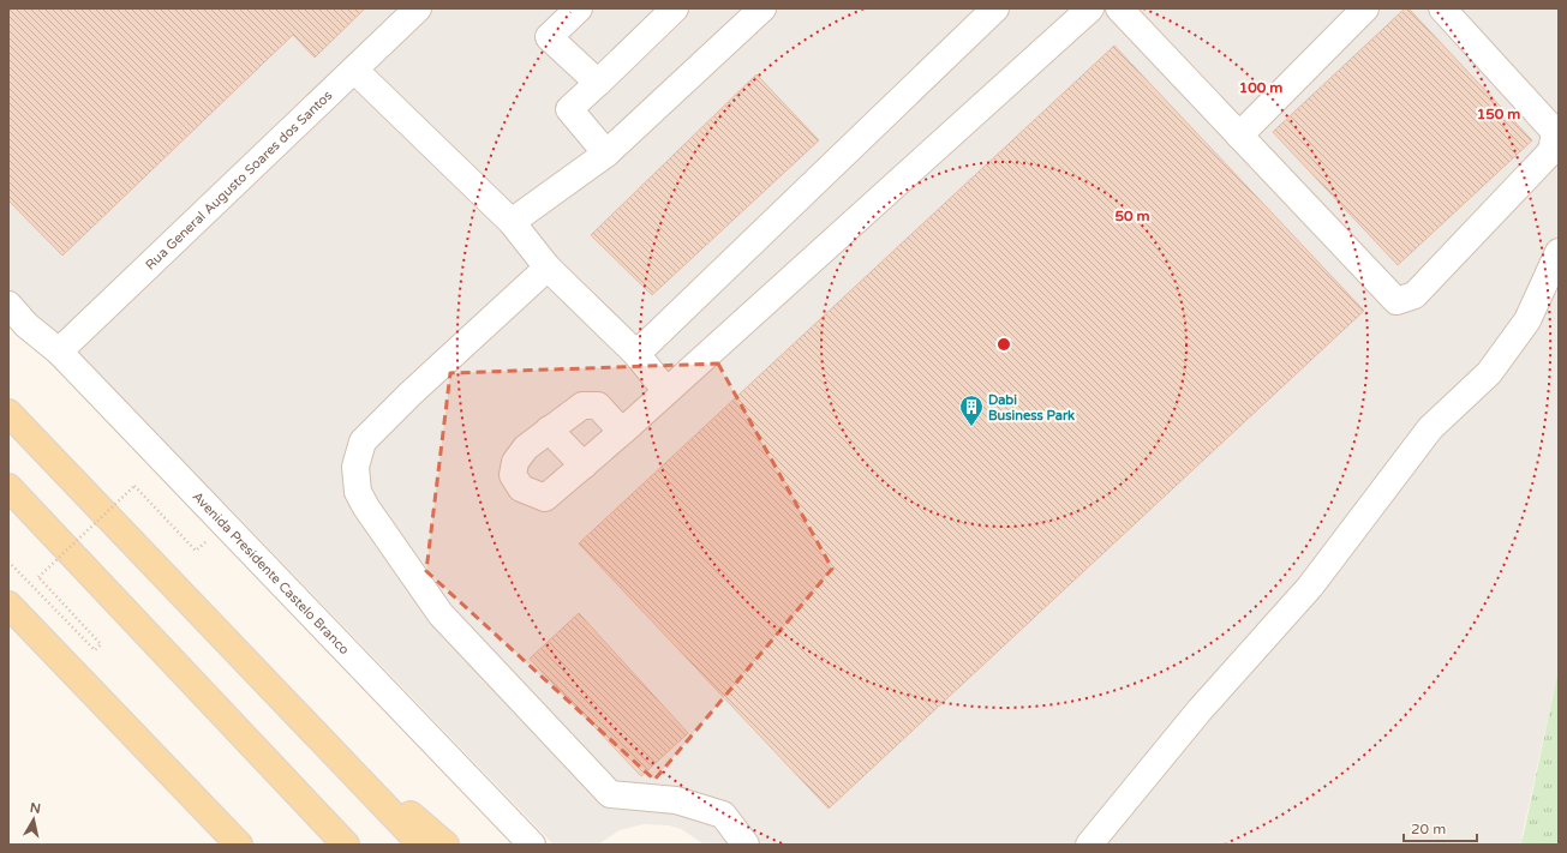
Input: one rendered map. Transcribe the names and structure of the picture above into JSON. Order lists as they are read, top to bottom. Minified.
{"streets":{"street":["Rua General Augusto Soares dos Santos","Avenida Presidente Castelo Branco"]},"crossings":[["Rua General Augusto Soares dos Santos","Avenida Presidente Castelo Branco"]],"places":{"building":["Dabi Business Park"]},"scale_bar":"20 m","north":"top","rings":["100 m","150 m","50 m"]}
